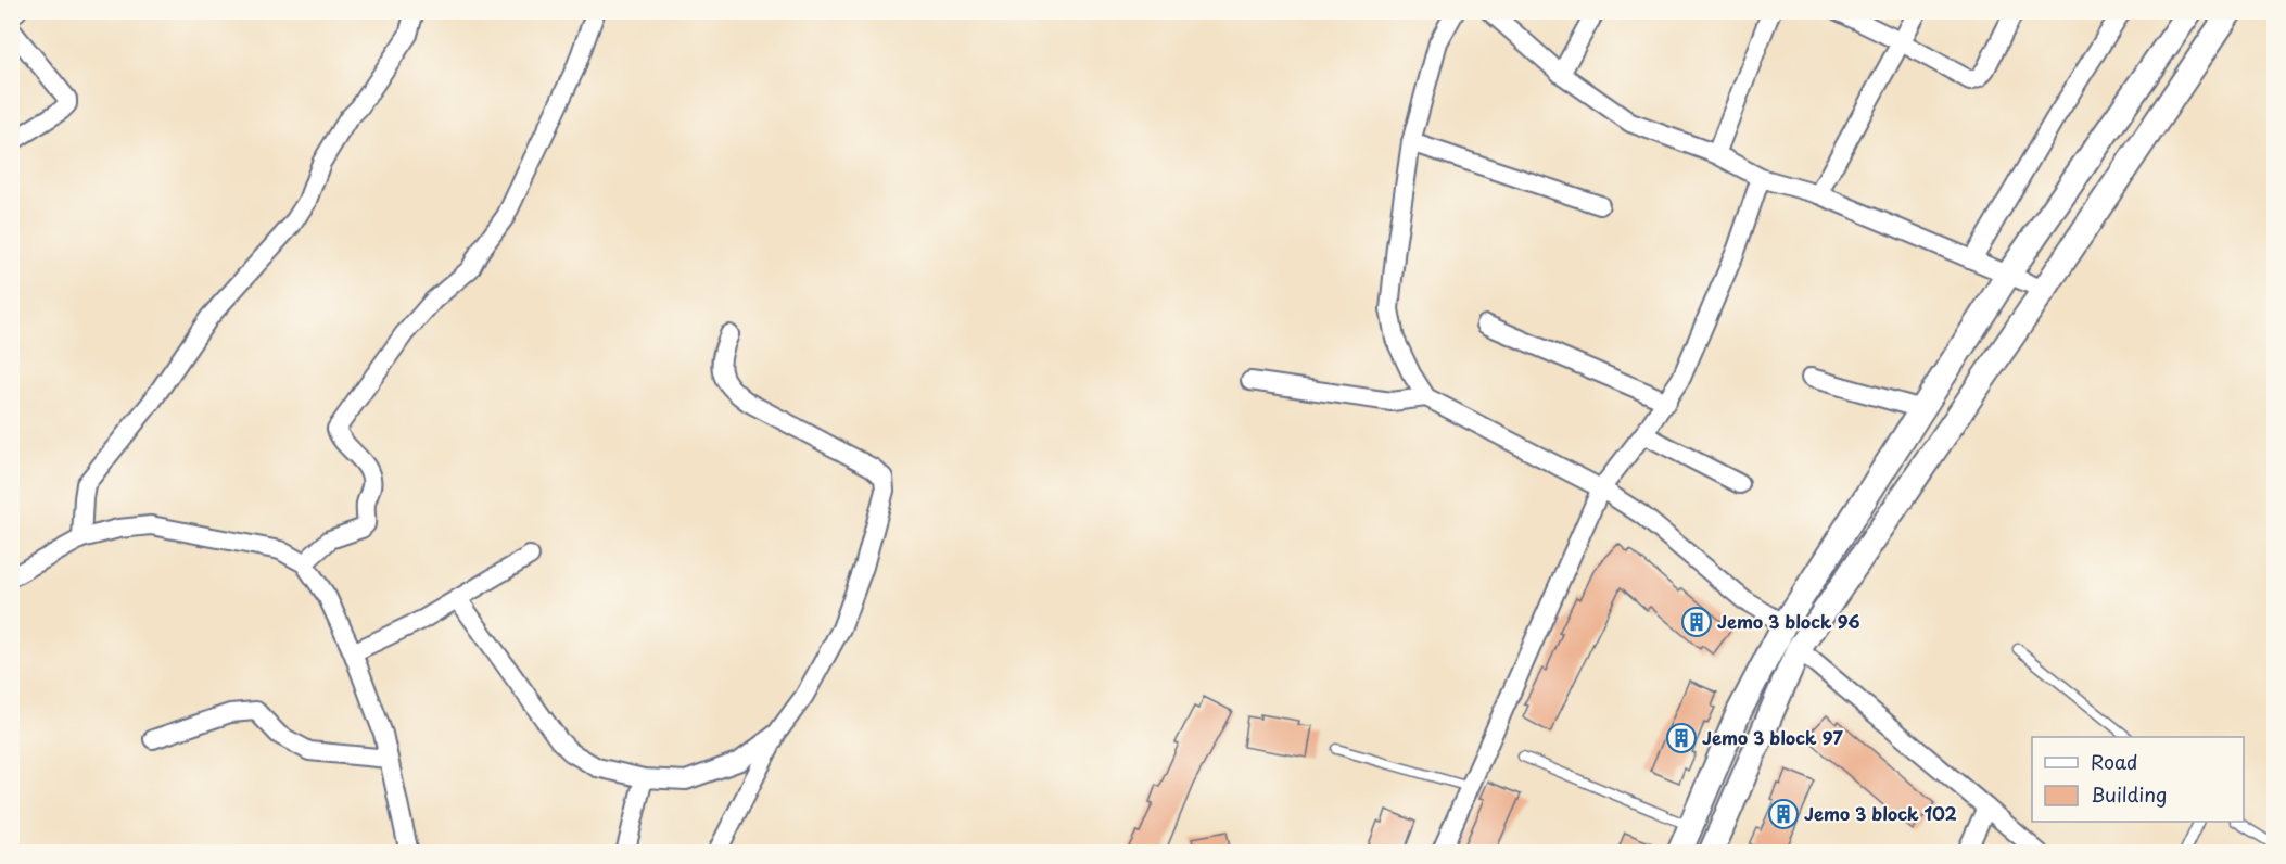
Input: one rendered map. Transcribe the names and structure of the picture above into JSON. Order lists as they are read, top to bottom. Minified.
{"places":{"building":["Jemo 3 block 96","Jemo 3 block 97","Jemo 3 block 102"]},"legend":["Road","Building"]}
